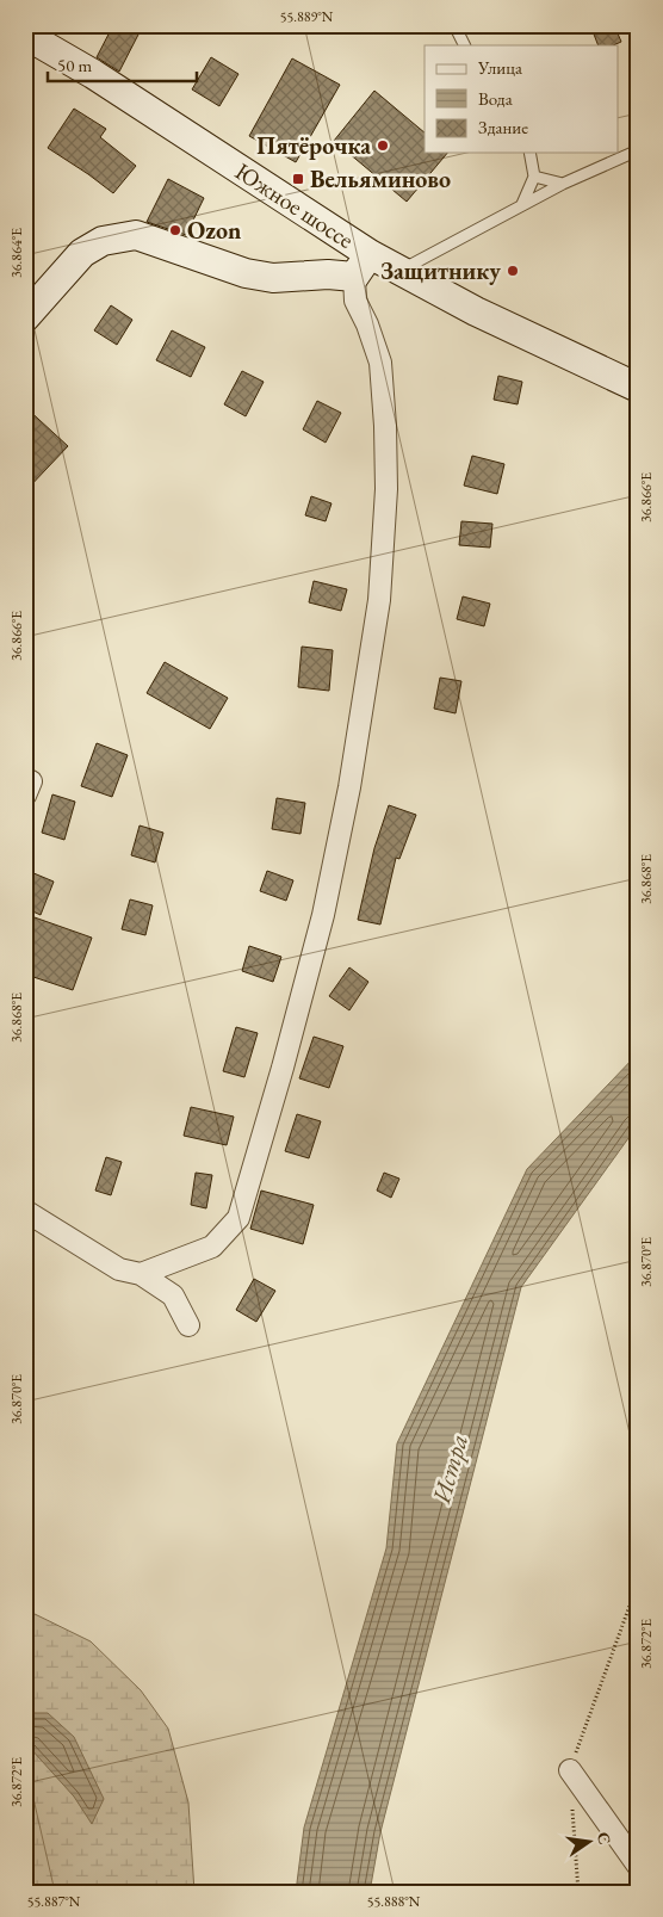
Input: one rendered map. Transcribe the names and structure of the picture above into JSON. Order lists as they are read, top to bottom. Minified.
{"streets":{"main road":["Южное шоссе"]},"water":["Истра"],"places":{"other":["Пятёрочка","Ozon","Защитнику"],"transit":["Вельяминово"]},"legend":["Улица","Вода","Здание"],"scale_bar":"50 m","north":"right","coordinates":["55.889°N","36.864°E","36.866°E","36.868°E","36.870°E","36.872°E","55.887°N","55.888°N"]}
